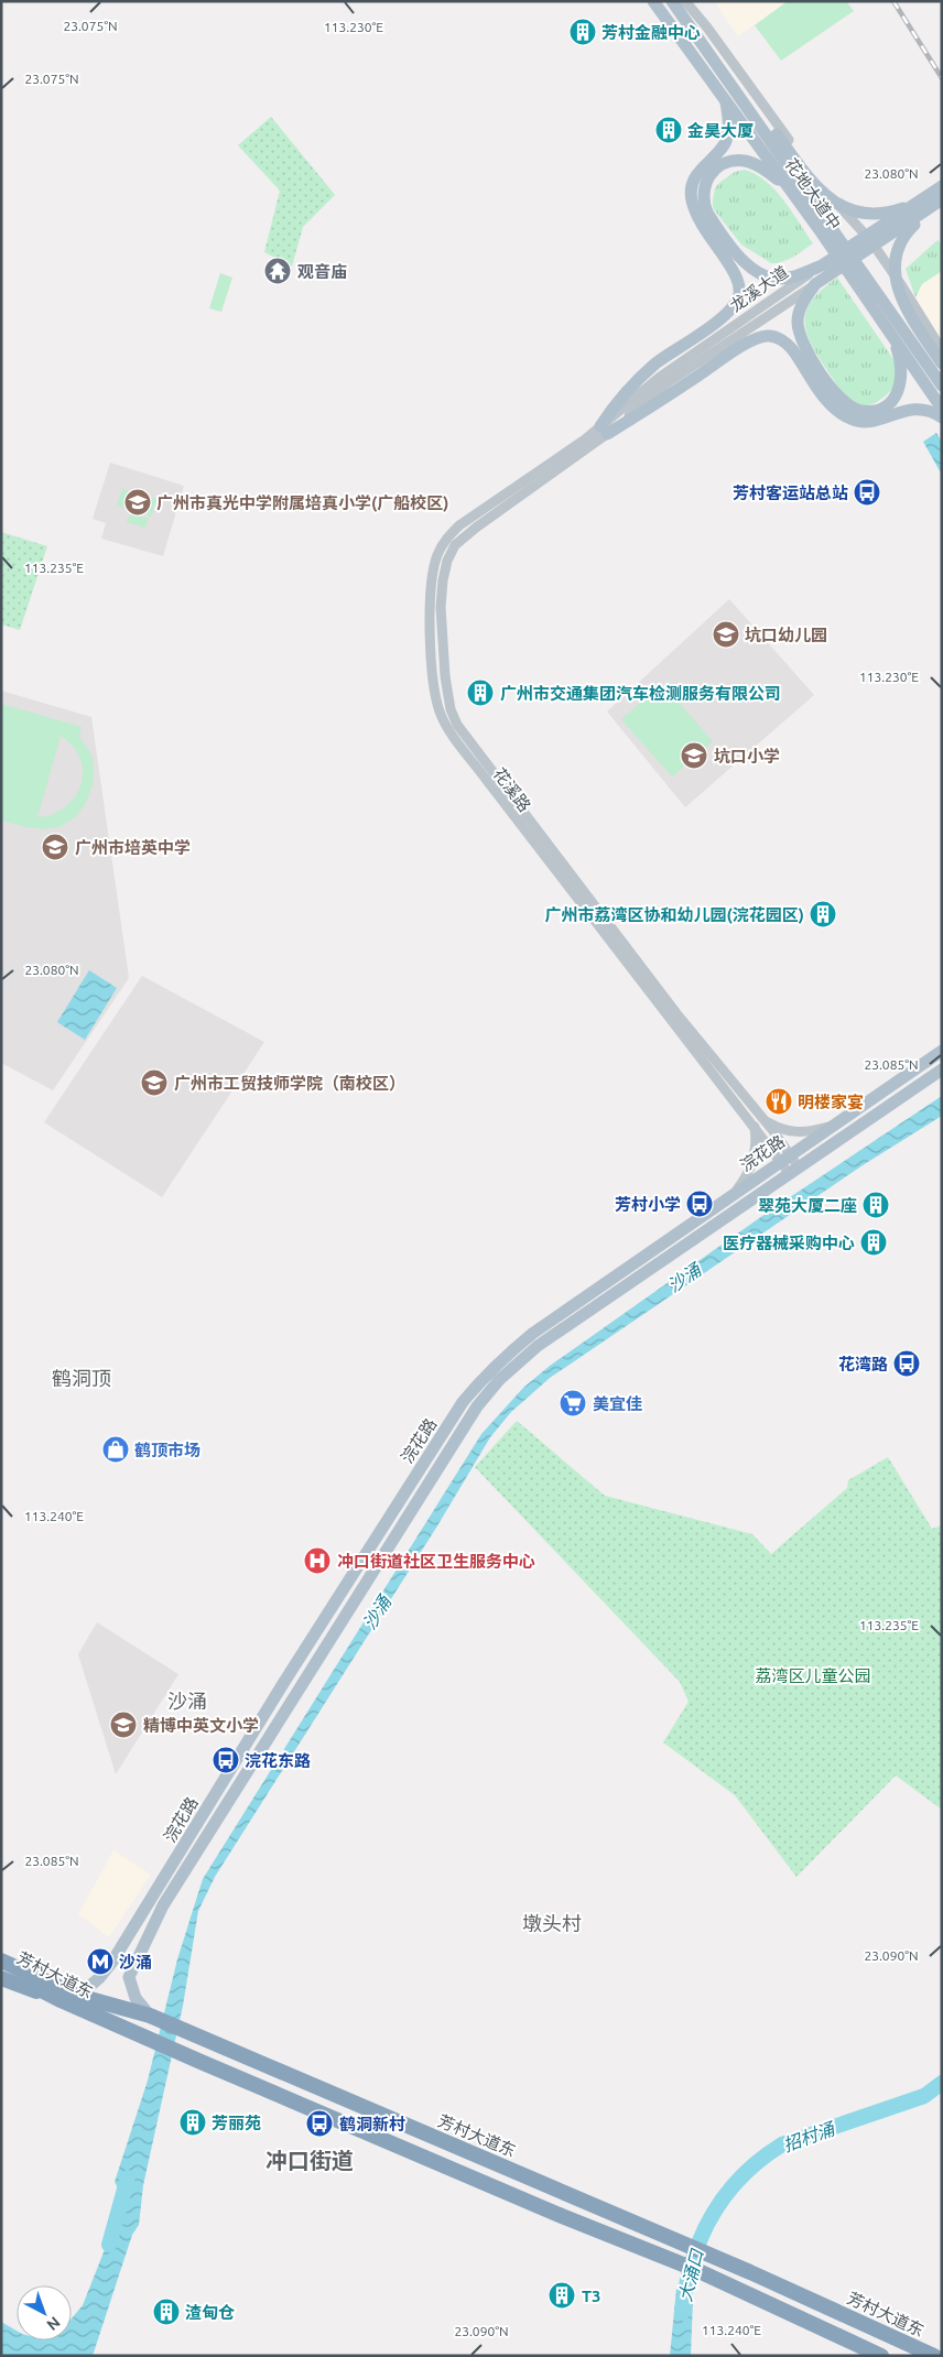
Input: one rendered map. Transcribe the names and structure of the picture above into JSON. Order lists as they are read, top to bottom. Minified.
{"streets":{"highway":["芳村大道东"],"main road":["花地大道中","龙溪大道","浣花路"],"street":["花溪路"]},"crossings":[["龙溪大道","花溪路"],["花溪路","浣花路"],["浣花路","芳村大道东"]],"districts":["鹤洞顶","沙涌","墩头村","冲口街道"],"water":["沙涌","招村涌","大涌口"],"parks":["荔湾区儿童公园"],"places":{"building":["芳村金融中心","金昊大厦","广州市交通集团汽车检测服务有限公司","广州市荔湾区协和幼儿园(浣花园区)","翠苑大厦二座","医疗器械采购中心","芳丽苑","T3","渣甸仓"],"temple":["观音庙"],"bus stop":["芳村客运站总站","芳村小学","花湾路","浣花东路","鹤洞新村"],"school or university":["广州市真光中学附属培真小学(广船校区)","坑口幼儿园","坑口小学","广州市培英中学","广州市工贸技师学院（南校区）","精博中英文小学"],"restaurant":["明楼家宴"],"supermarket":["美宜佳"],"shop":["鹤顶市场"],"hospital":["冲口街道社区卫生服务中心"],"metro station":["沙涌"]},"north":"bottom right","coordinates":["23.075°N","113.230°E","23.080°N","113.235°E","23.085°N","113.240°E","23.090°N"]}
